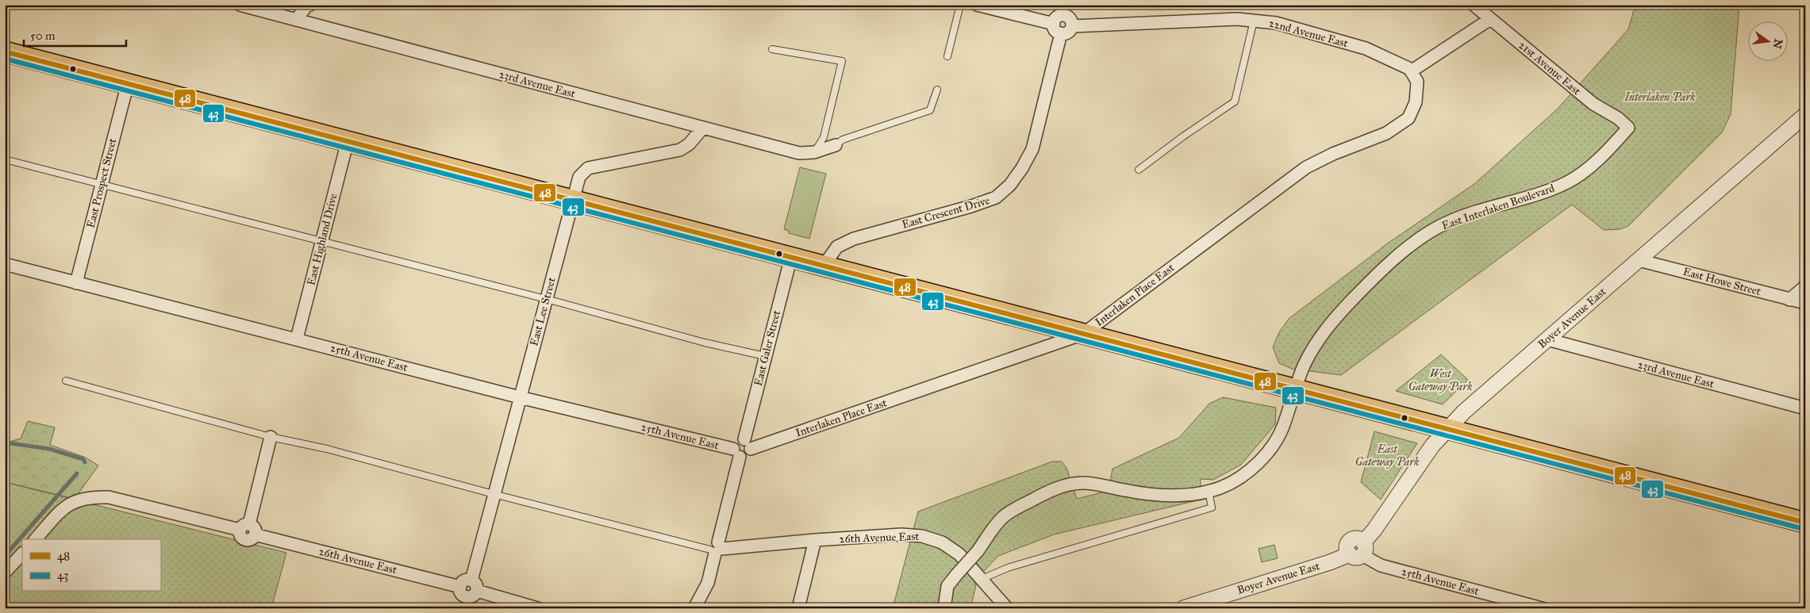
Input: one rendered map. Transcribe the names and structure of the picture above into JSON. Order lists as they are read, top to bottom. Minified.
{"streets":{"street":["22nd Avenue East","21st Avenue East","23rd Avenue East","East Prospect Street","East Interlaken Boulevard","East Crescent Drive","East Highland Drive","East Howe Street","Interlaken Place East","East Lee Street","Boyer Avenue East","East Galer Street","25th Avenue East","26th Avenue East"]},"crossings":[["22nd Avenue East","Interlaken Place East"],["21st Avenue East","East Interlaken Boulevard"],["23rd Avenue East","East Lee Street"],["23rd Avenue East","Boyer Avenue East"],["East Prospect Street","25th Avenue East"],["East Highland Drive","25th Avenue East"],["East Howe Street","Boyer Avenue East"],["Interlaken Place East","East Galer Street"],["East Lee Street","25th Avenue East"],["East Lee Street","26th Avenue East"],["Boyer Avenue East","25th Avenue East"]],"parks":["Interlaken Park","West Gateway Park","East Gateway Park"],"lines":["transit line 48","transit line 43"],"legend":["48","43"],"scale_bar":"50 m","north":"right"}
